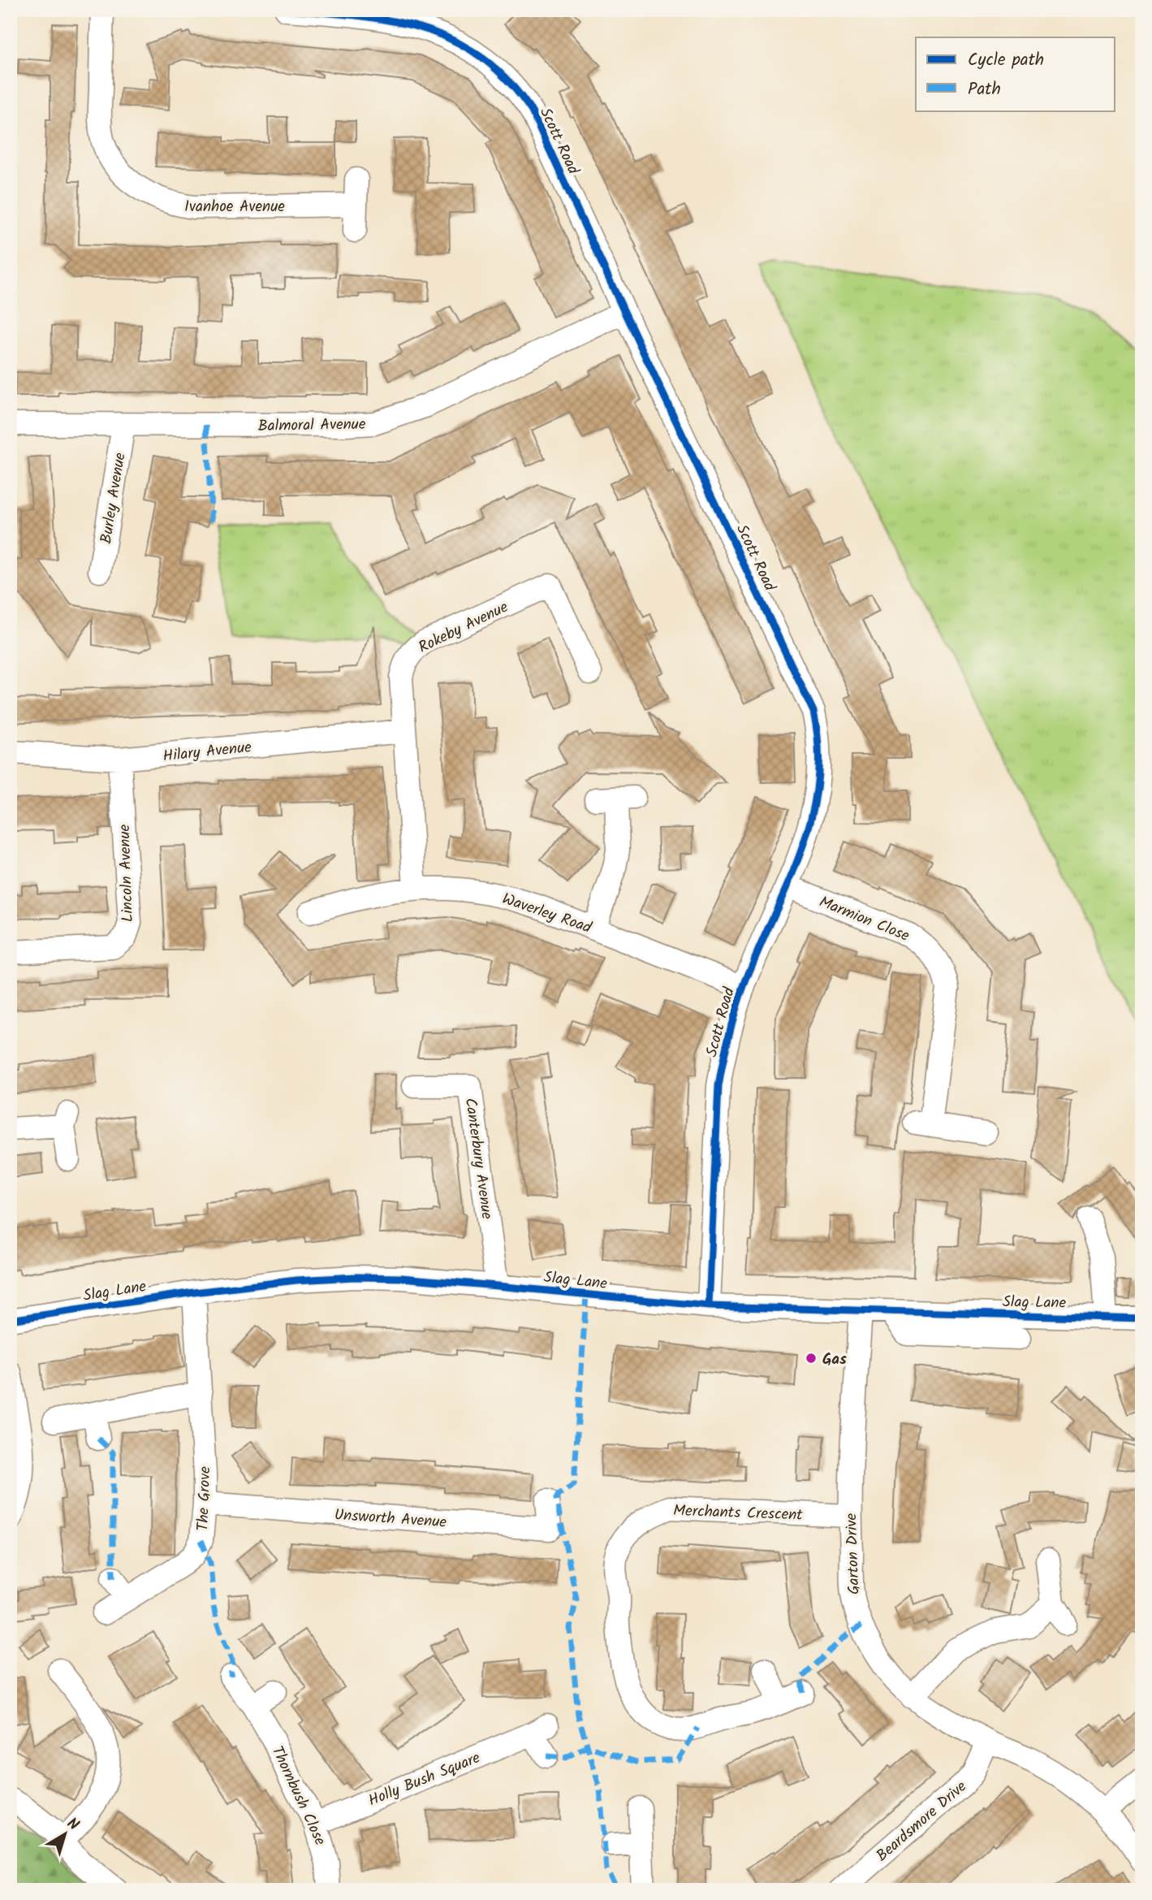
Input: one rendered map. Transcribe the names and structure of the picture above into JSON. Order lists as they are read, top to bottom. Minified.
{"streets":{"street":["Scott Road","Ivanhoe Avenue","Balmoral Avenue","Burley Avenue","Rokeby Avenue","Hilary Avenue","Lincoln Avenue","Waverley Road","Marmion Close","Canterbury Avenue","Slag Lane","The Grove","Merchants Crescent","Unsworth Avenue","Garton Drive","Holly Bush Square","Thornbush Close","Beardsmore Drive"]},"crossings":[["Scott Road","Balmoral Avenue"],["Scott Road","Waverley Road"],["Scott Road","Marmion Close"],["Scott Road","Slag Lane"],["Balmoral Avenue","Burley Avenue"],["Rokeby Avenue","Hilary Avenue"],["Rokeby Avenue","Waverley Road"],["Hilary Avenue","Lincoln Avenue"],["Canterbury Avenue","Slag Lane"],["Slag Lane","The Grove"],["Slag Lane","Garton Drive"],["The Grove","Unsworth Avenue"],["Merchants Crescent","Garton Drive"],["Garton Drive","Beardsmore Drive"],["Holly Bush Square","Thornbush Close"]],"places":["Gas"],"legend":["Cycle path","Path"],"north":"top right"}
